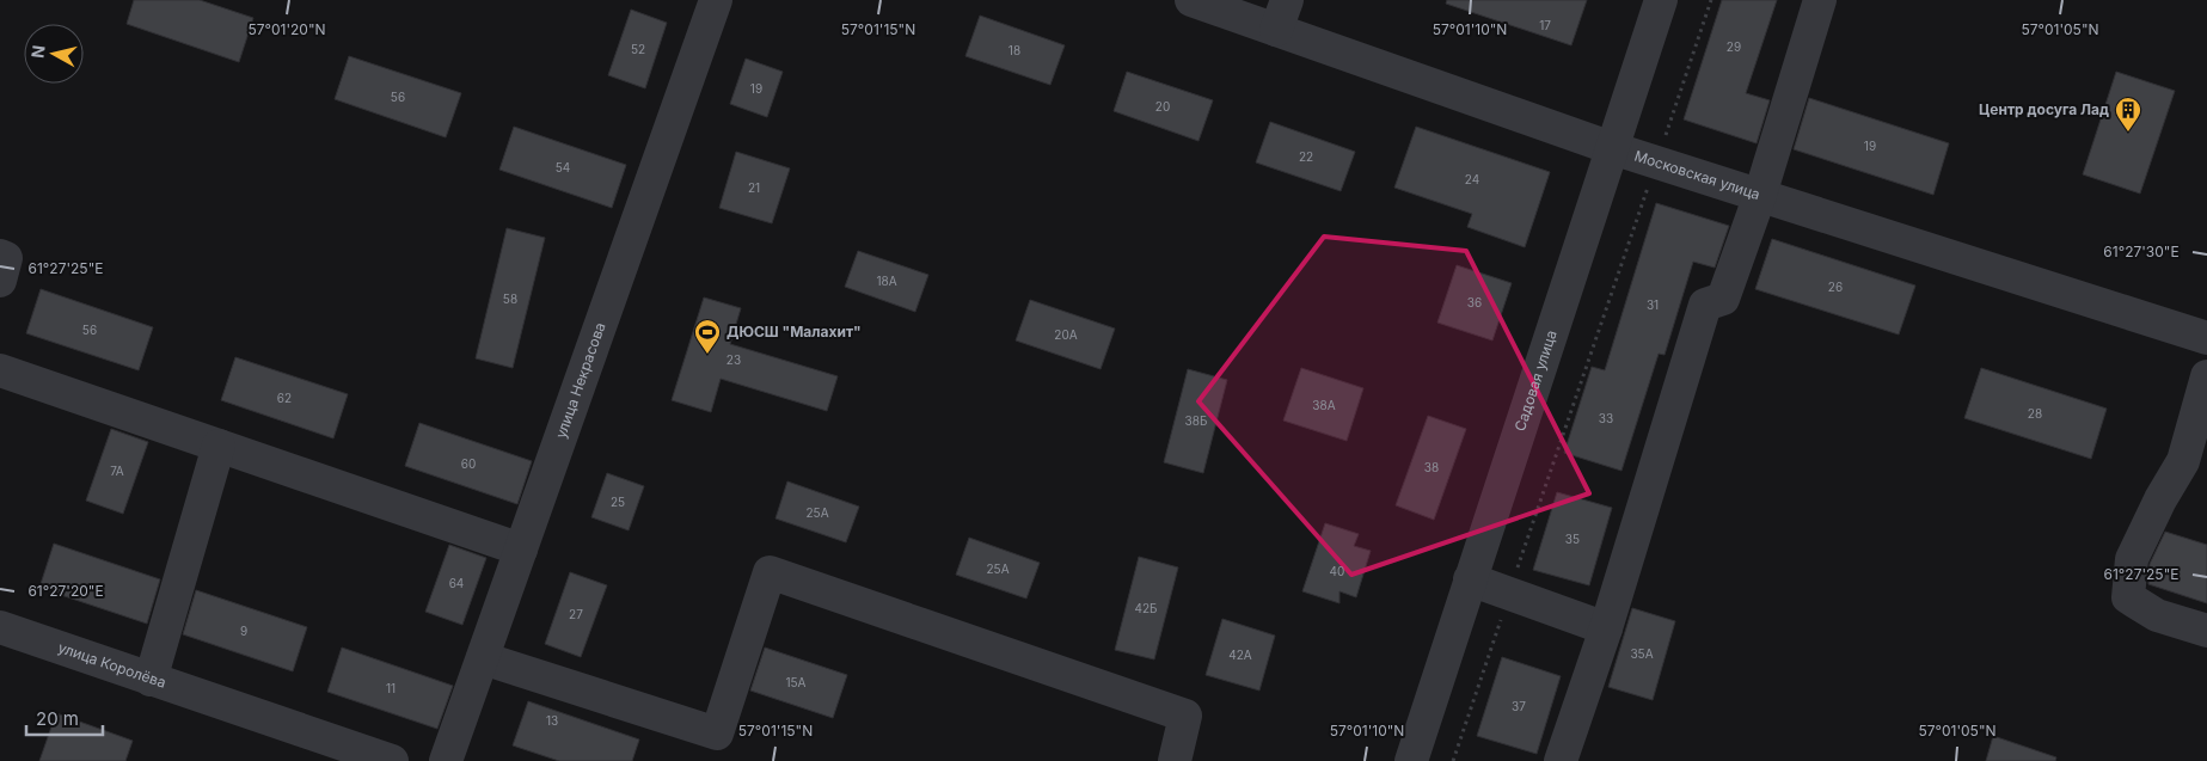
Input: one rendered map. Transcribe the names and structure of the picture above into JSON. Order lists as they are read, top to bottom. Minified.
{"streets":{"street":["Московская улица","улица Некрасова","Садовая улица","улица Королёва"]},"crossings":[["Московская улица","Садовая улица"]],"places":{"building":["Центр досуга Лад"],"sports":["ДЮСШ \"Малахит\""]},"house_numbers":["17","29","52","18","19","56","20","19","22","54","24","21","18А","26","58","36","31","56","20А","23","62","38А","28","33","38Б","60","38","7А","25","25А","35","25А","40","64","42Б","27","9","35А","42А","15А","11","37","13"],"scale_bar":"20 m","north":"left","coordinates":["57°01'20\"N","57°01'15\"N","57°01'10\"N","57°01'05\"N","61°27'30\"E","61°27'25\"E","61°27'20\"E"]}
